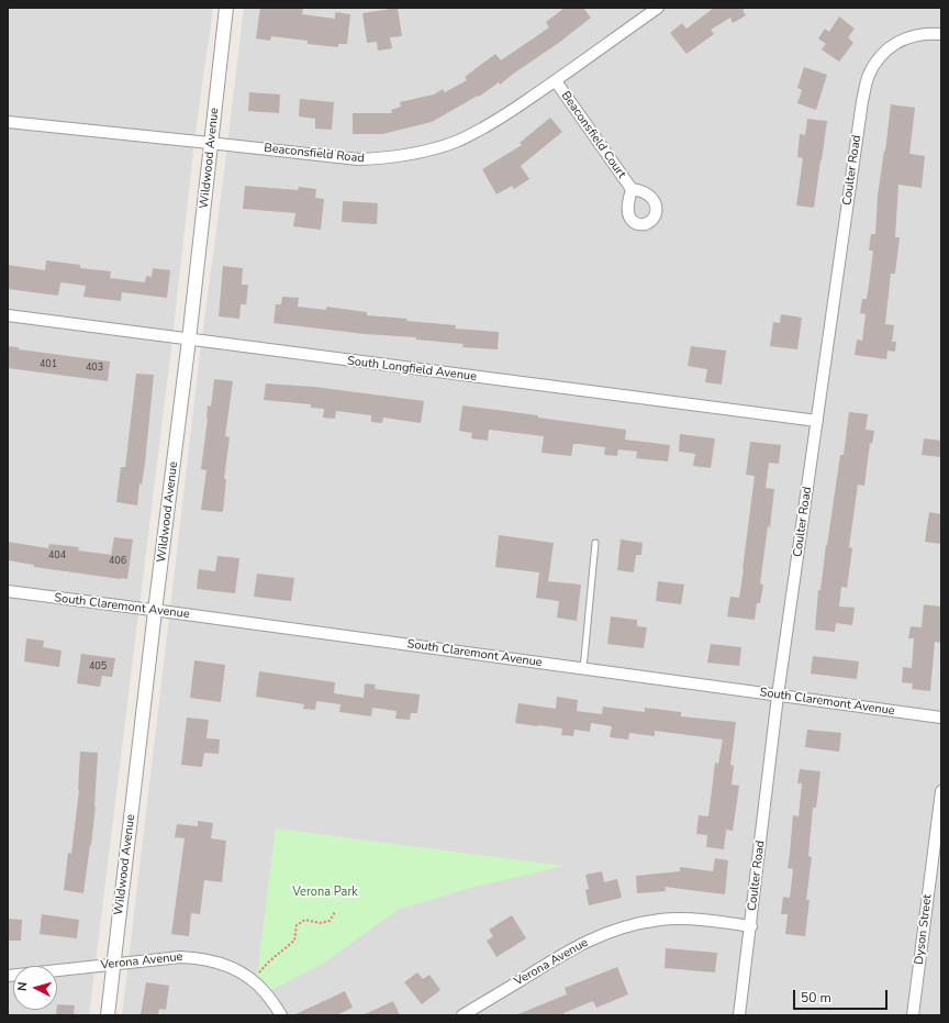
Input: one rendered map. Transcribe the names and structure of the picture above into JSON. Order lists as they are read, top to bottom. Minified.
{"streets":{"street":["Beaconsfield Court","Beaconsfield Road","Wildwood Avenue","Coulter Road","South Longfield Avenue","South Claremont Avenue","Dyson Street","Verona Avenue"]},"crossings":[["Beaconsfield Court","Beaconsfield Road"],["Beaconsfield Road","Wildwood Avenue"],["Wildwood Avenue","South Longfield Avenue"],["Wildwood Avenue","South Claremont Avenue"],["Wildwood Avenue","Verona Avenue"],["Coulter Road","South Longfield Avenue"],["Coulter Road","South Claremont Avenue"],["Coulter Road","Verona Avenue"]],"parks":["Verona Park"],"house_numbers":["401","403","404","406","405"],"scale_bar":"50 m","north":"left"}
